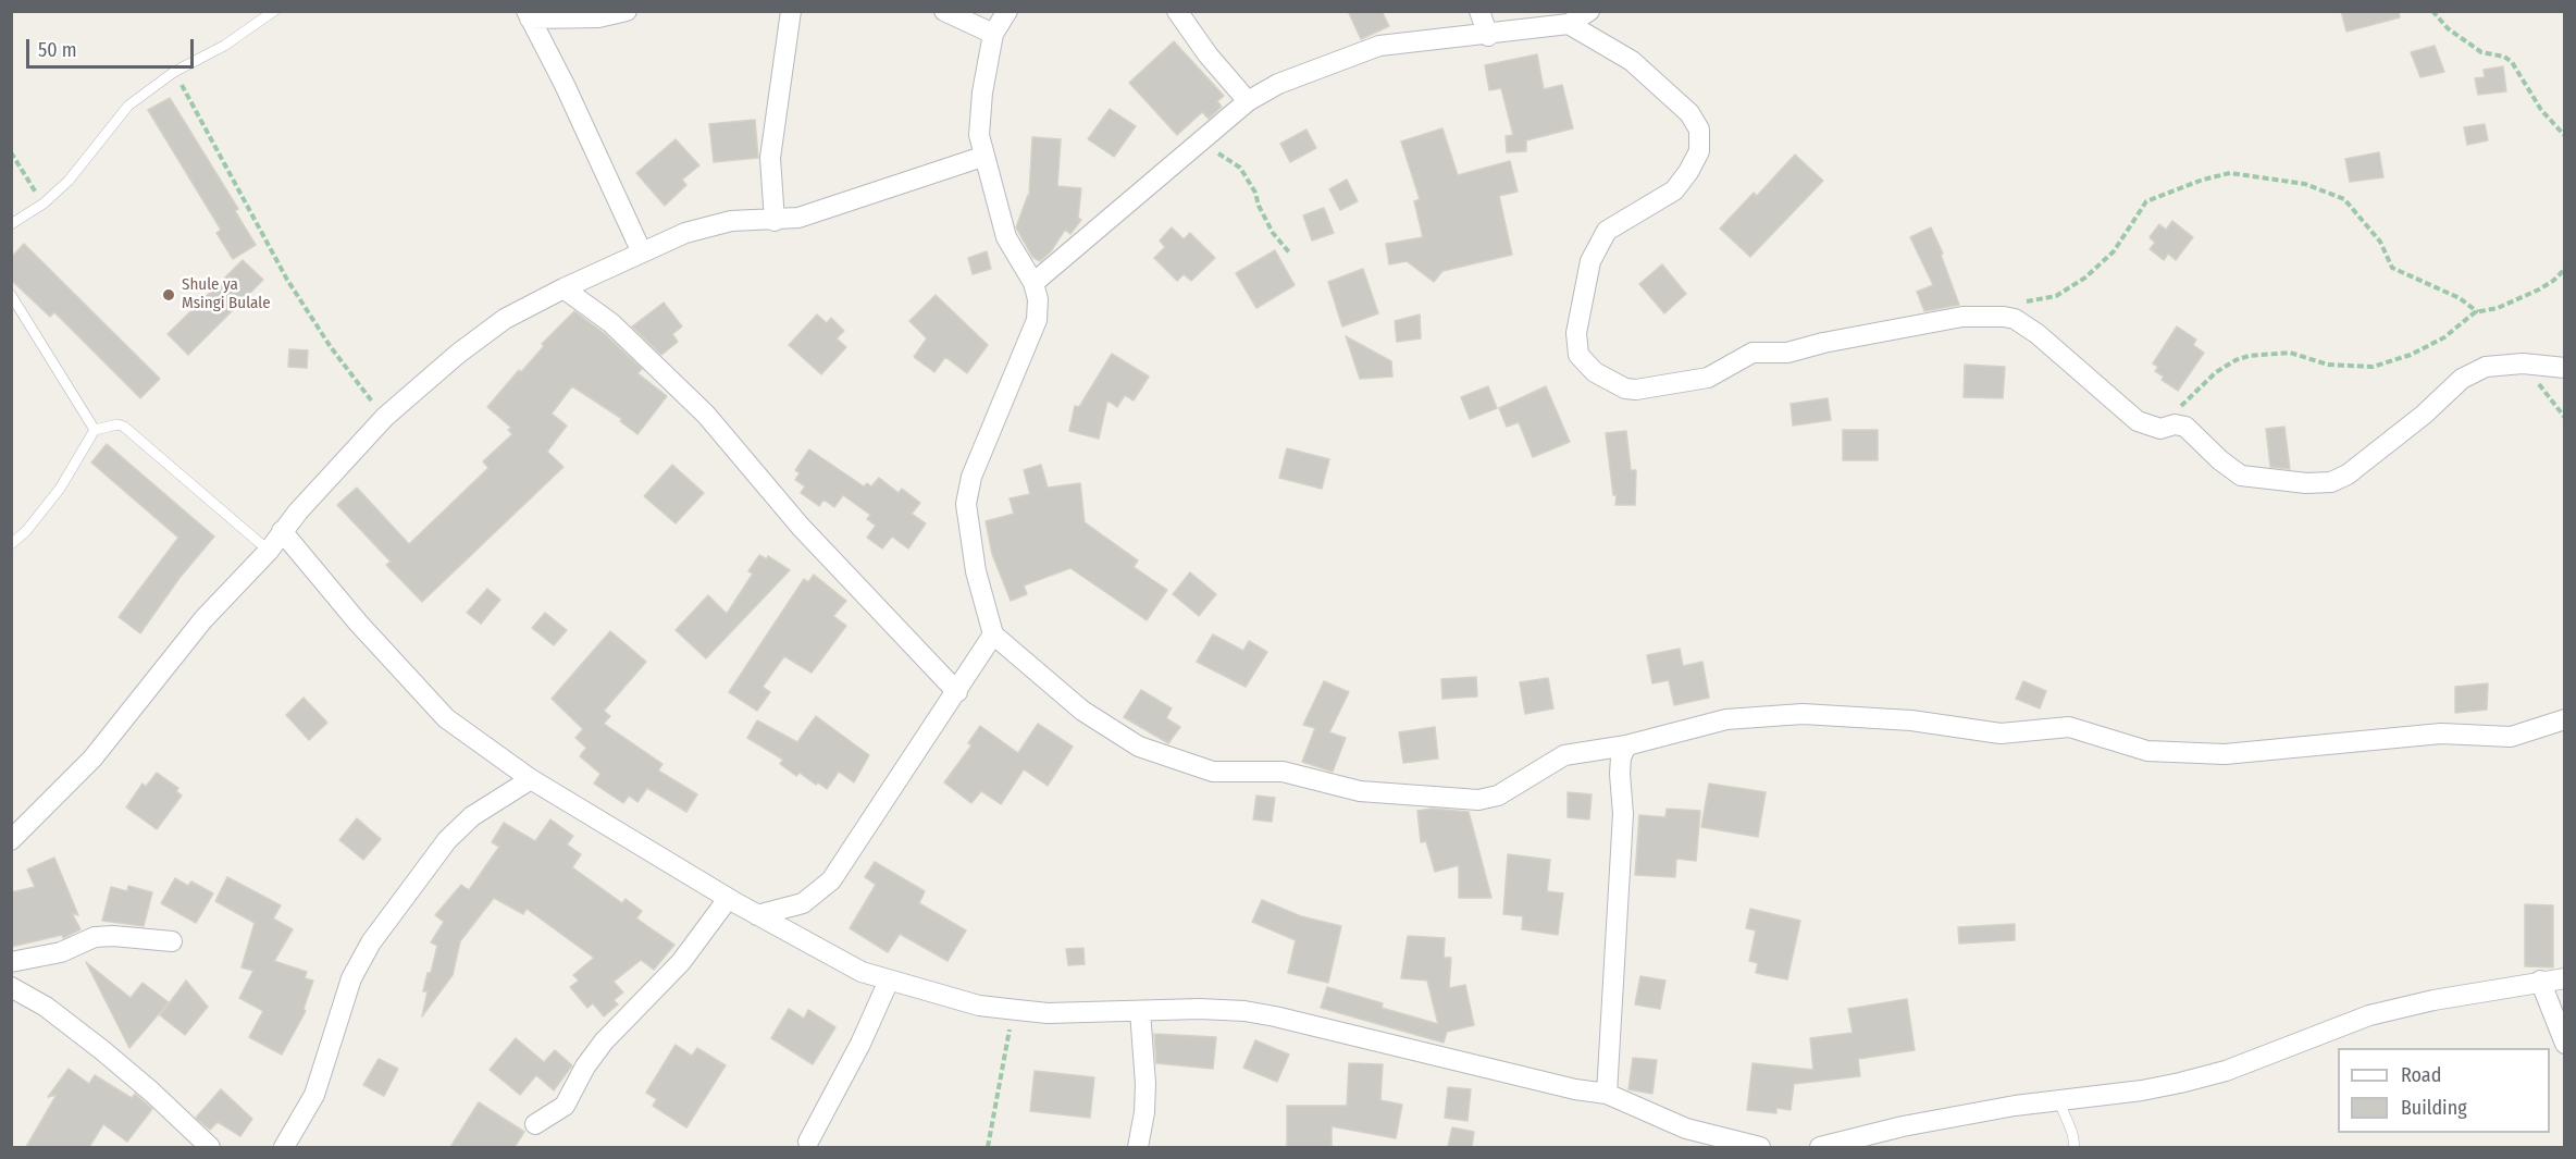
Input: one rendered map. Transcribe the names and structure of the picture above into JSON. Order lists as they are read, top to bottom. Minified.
{"places":["Shule ya Msingi Bulale"],"legend":["Road","Building"],"scale_bar":"50 m"}
